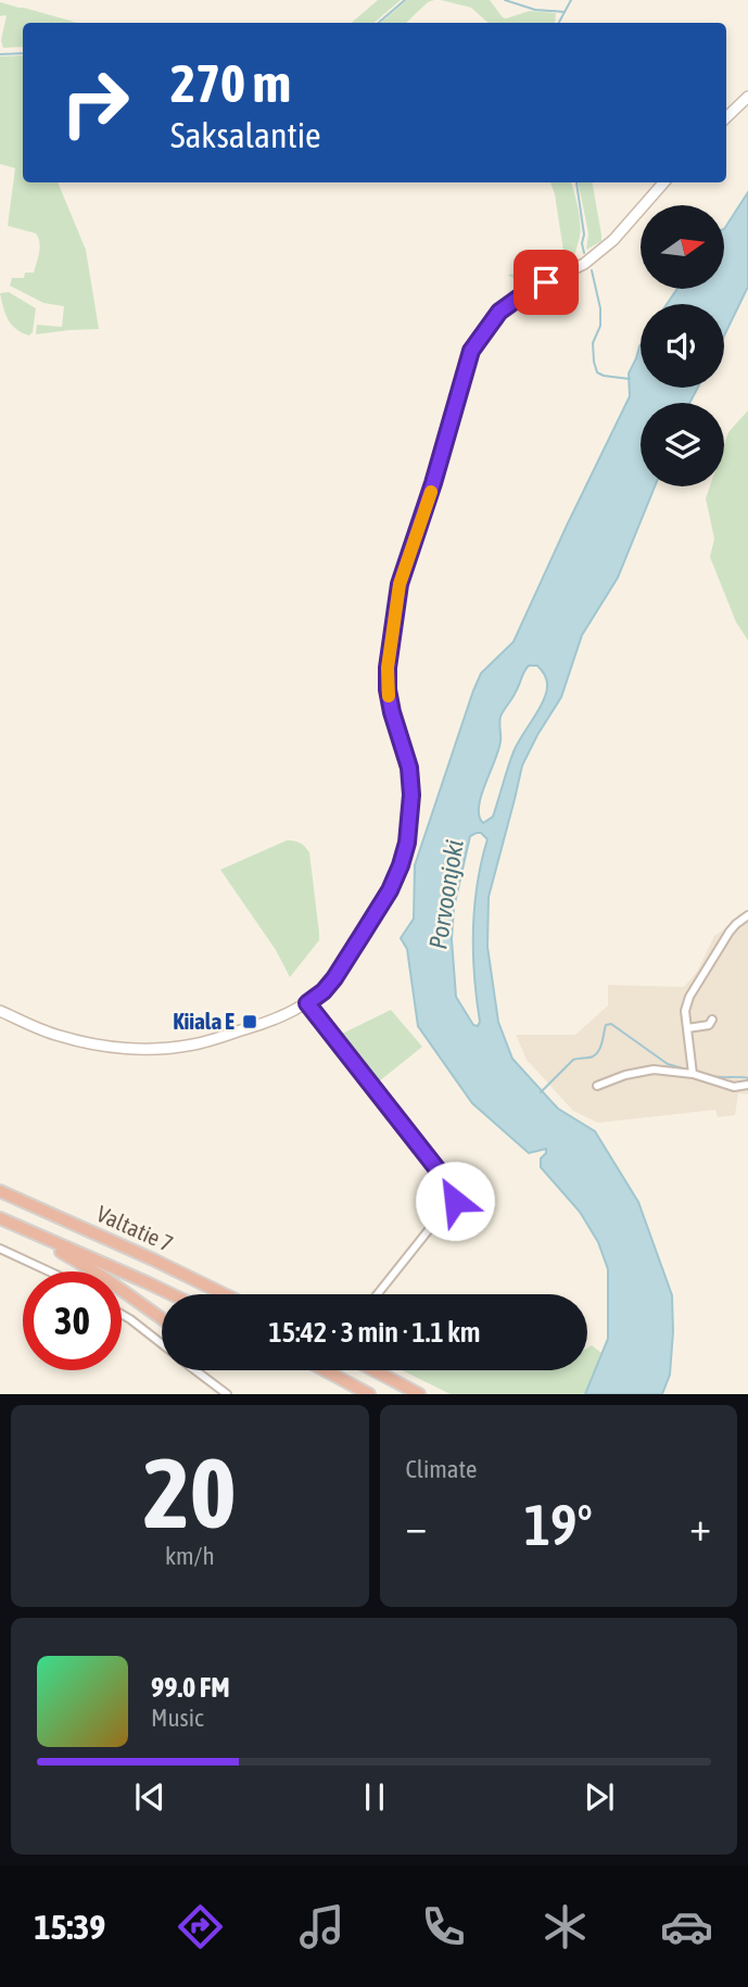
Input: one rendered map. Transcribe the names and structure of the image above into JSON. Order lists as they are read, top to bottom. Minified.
{"streets":{"highway":["Valtatie 7"]},"water":["Porvoonjoki"],"places":{"transit":["Kiiala E"]},"north":"right","page":{"turn":["270 m","Saksalantie"],"limit":"30","trip":"15:42 · 3 min · 1.1 km","tile":[["20","km/h"],"Climate"],"heat":["−","19°","+"],"song":["99.0 FM","Music"],"tabs":"15:39"}}
